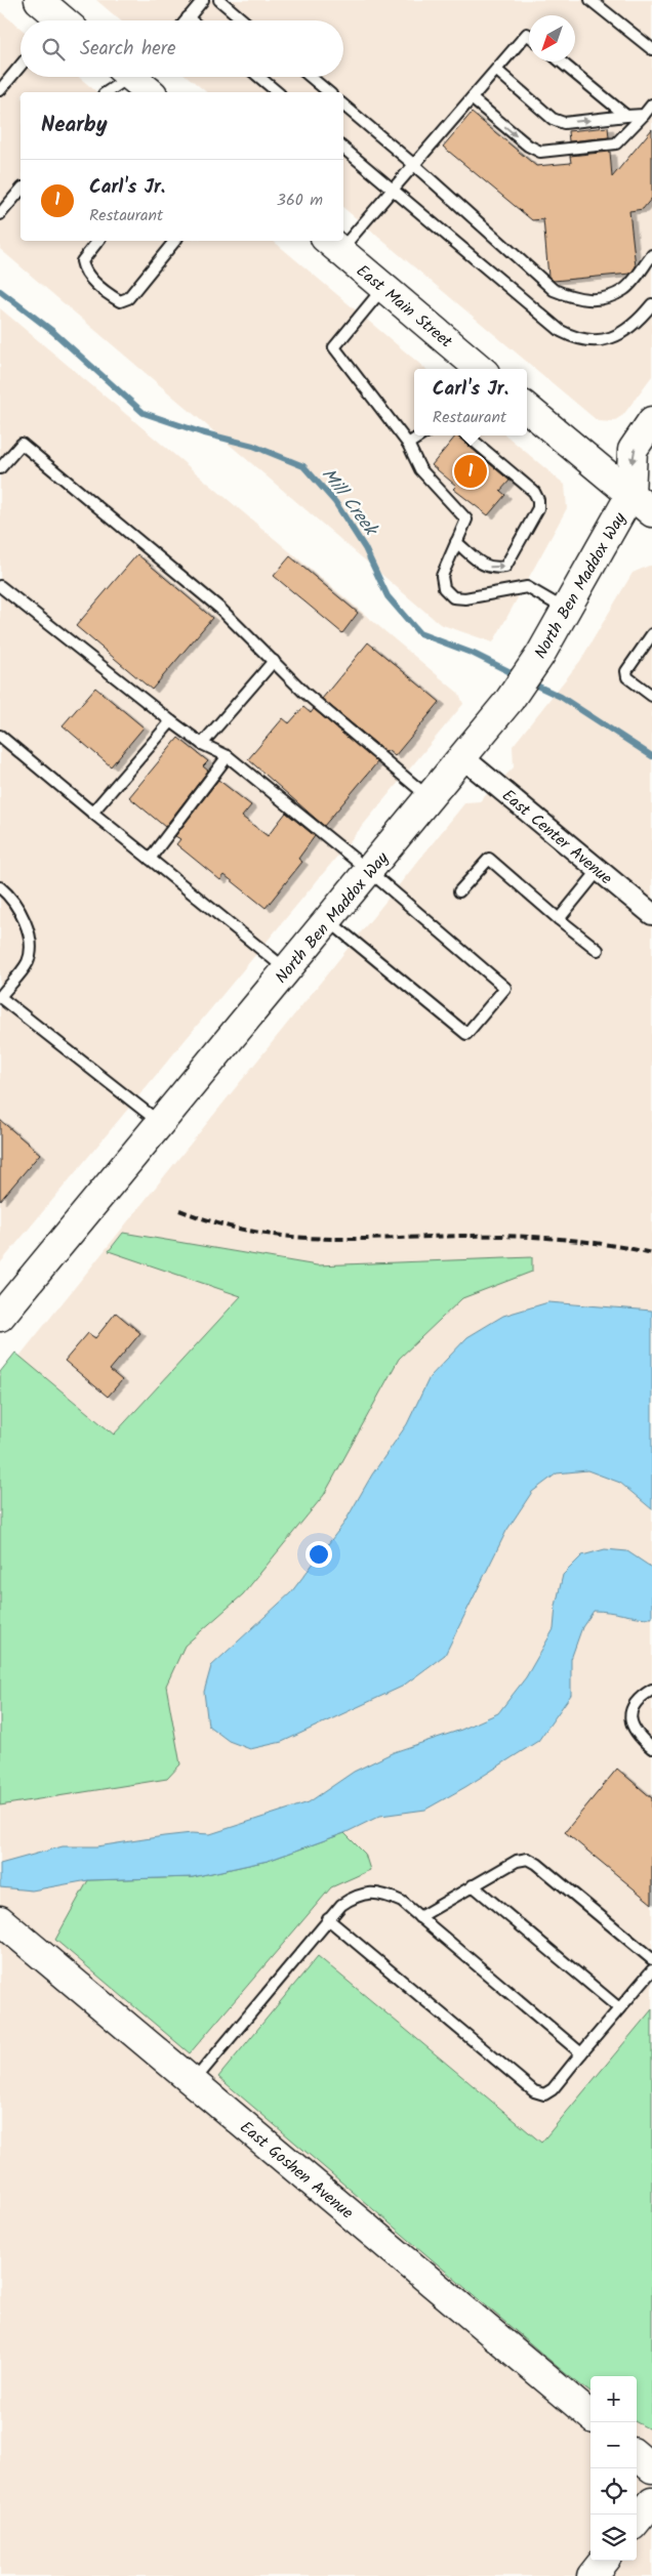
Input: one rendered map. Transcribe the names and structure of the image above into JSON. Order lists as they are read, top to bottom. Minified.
{"streets":{"street":["East Main Street","North Ben Maddox Way","East Center Avenue","East Goshen Avenue"]},"crossings":[["North Ben Maddox Way","East Center Avenue"]],"water":["Mill Creek"],"north":"bottom left","page":{"search":"Search here","heading":"Nearby","list":[{"mark":"1","name":"Carl's Jr.","note":"Restaurant","value":"360 m"}],"popup":["Carl's Jr.","Restaurant"],"pins":"1","map_buttons":["+","−"]}}
